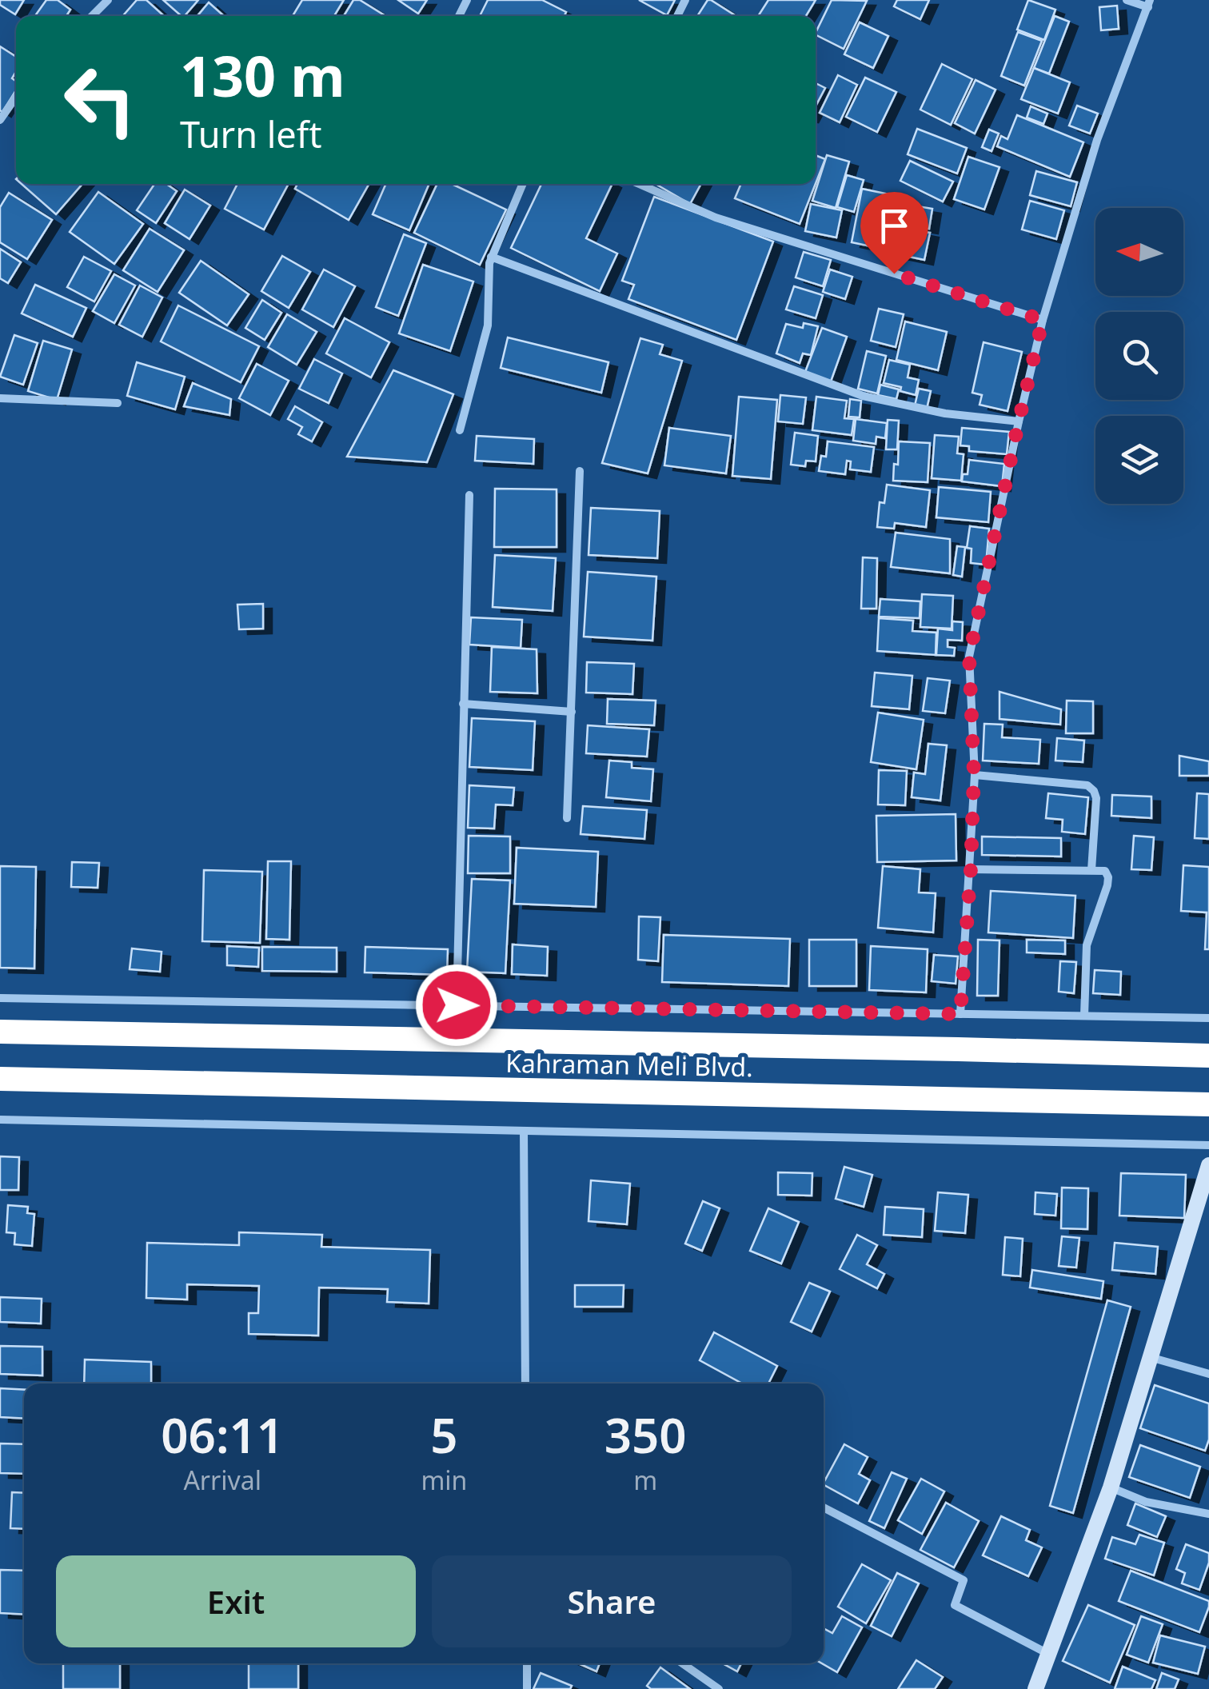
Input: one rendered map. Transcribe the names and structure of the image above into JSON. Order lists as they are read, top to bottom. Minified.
{"streets":{"highway":["Kahraman Meli Blvd."]},"north":"left","page":{"turn":["130 m","Turn left"],"eta":["06:11","Arrival","5","min","350","m"],"buttons":["Exit","Share"]}}
